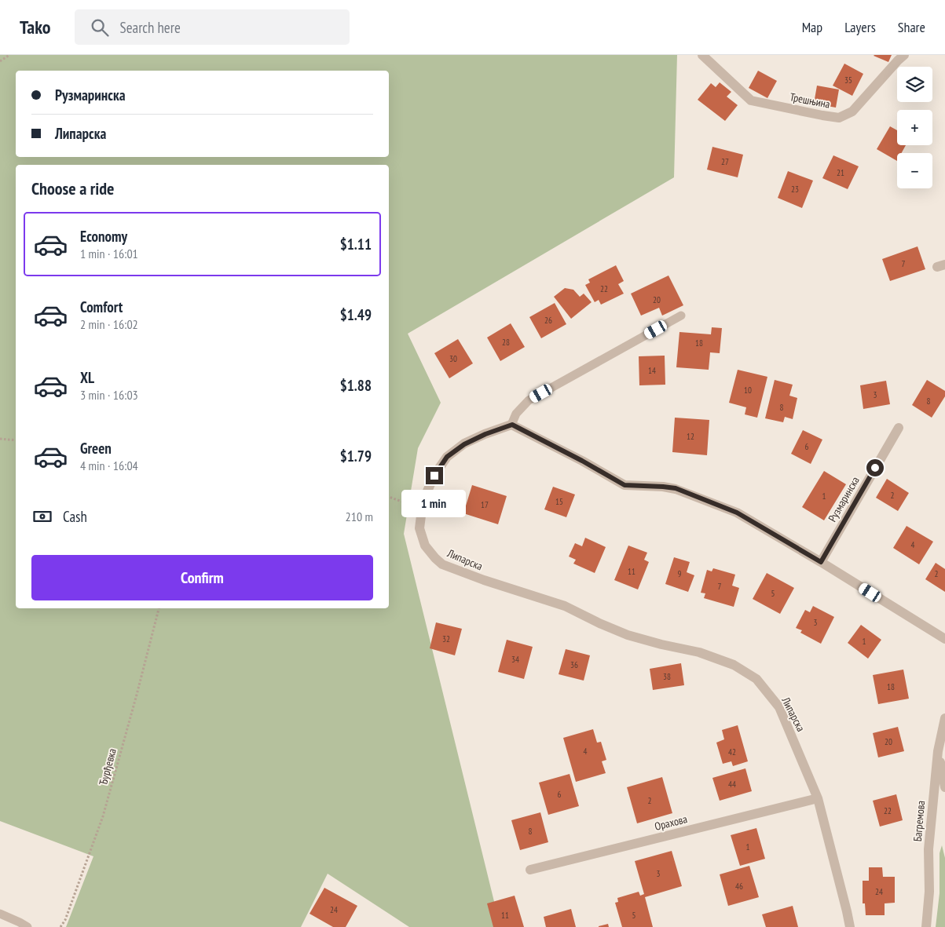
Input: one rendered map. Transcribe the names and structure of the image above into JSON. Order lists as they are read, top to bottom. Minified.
{"streets":{"street":["Трешњина","Рузмаринска","Липарска","Багремова","Орахова"],"path":["Ђурђевка"]},"crossings":[["Липарска","Орахова"]],"house_numbers":["35","27","21","23","7","22","20","26","28","18","30","14","10","3","8","8","12","6","2","1","15","17","4","11","9","2","7","5","3","32","1","34","36","38","18","20","4","42","44","6","2","22","8","1","3","46","24","24","11","5"],"page":{"header":"Tako","search":"Search here","nav":["Map","Layers","Share"],"map_buttons":["+","−"],"banner":["Рузмаринска","Липарска"],"heading":"Choose a ride","list":[{"name":"Economy","note":"1 min · 16:01","value":"$1.11"},{"name":"Comfort","note":"2 min · 16:02","value":"$1.49"},{"name":"XL","note":"3 min · 16:03","value":"$1.88"},{"name":"Green","note":"4 min · 16:04","value":"$1.79"}],"bubble":"1 min","pay":["Cash","210 m"],"buttons":"Confirm"}}
